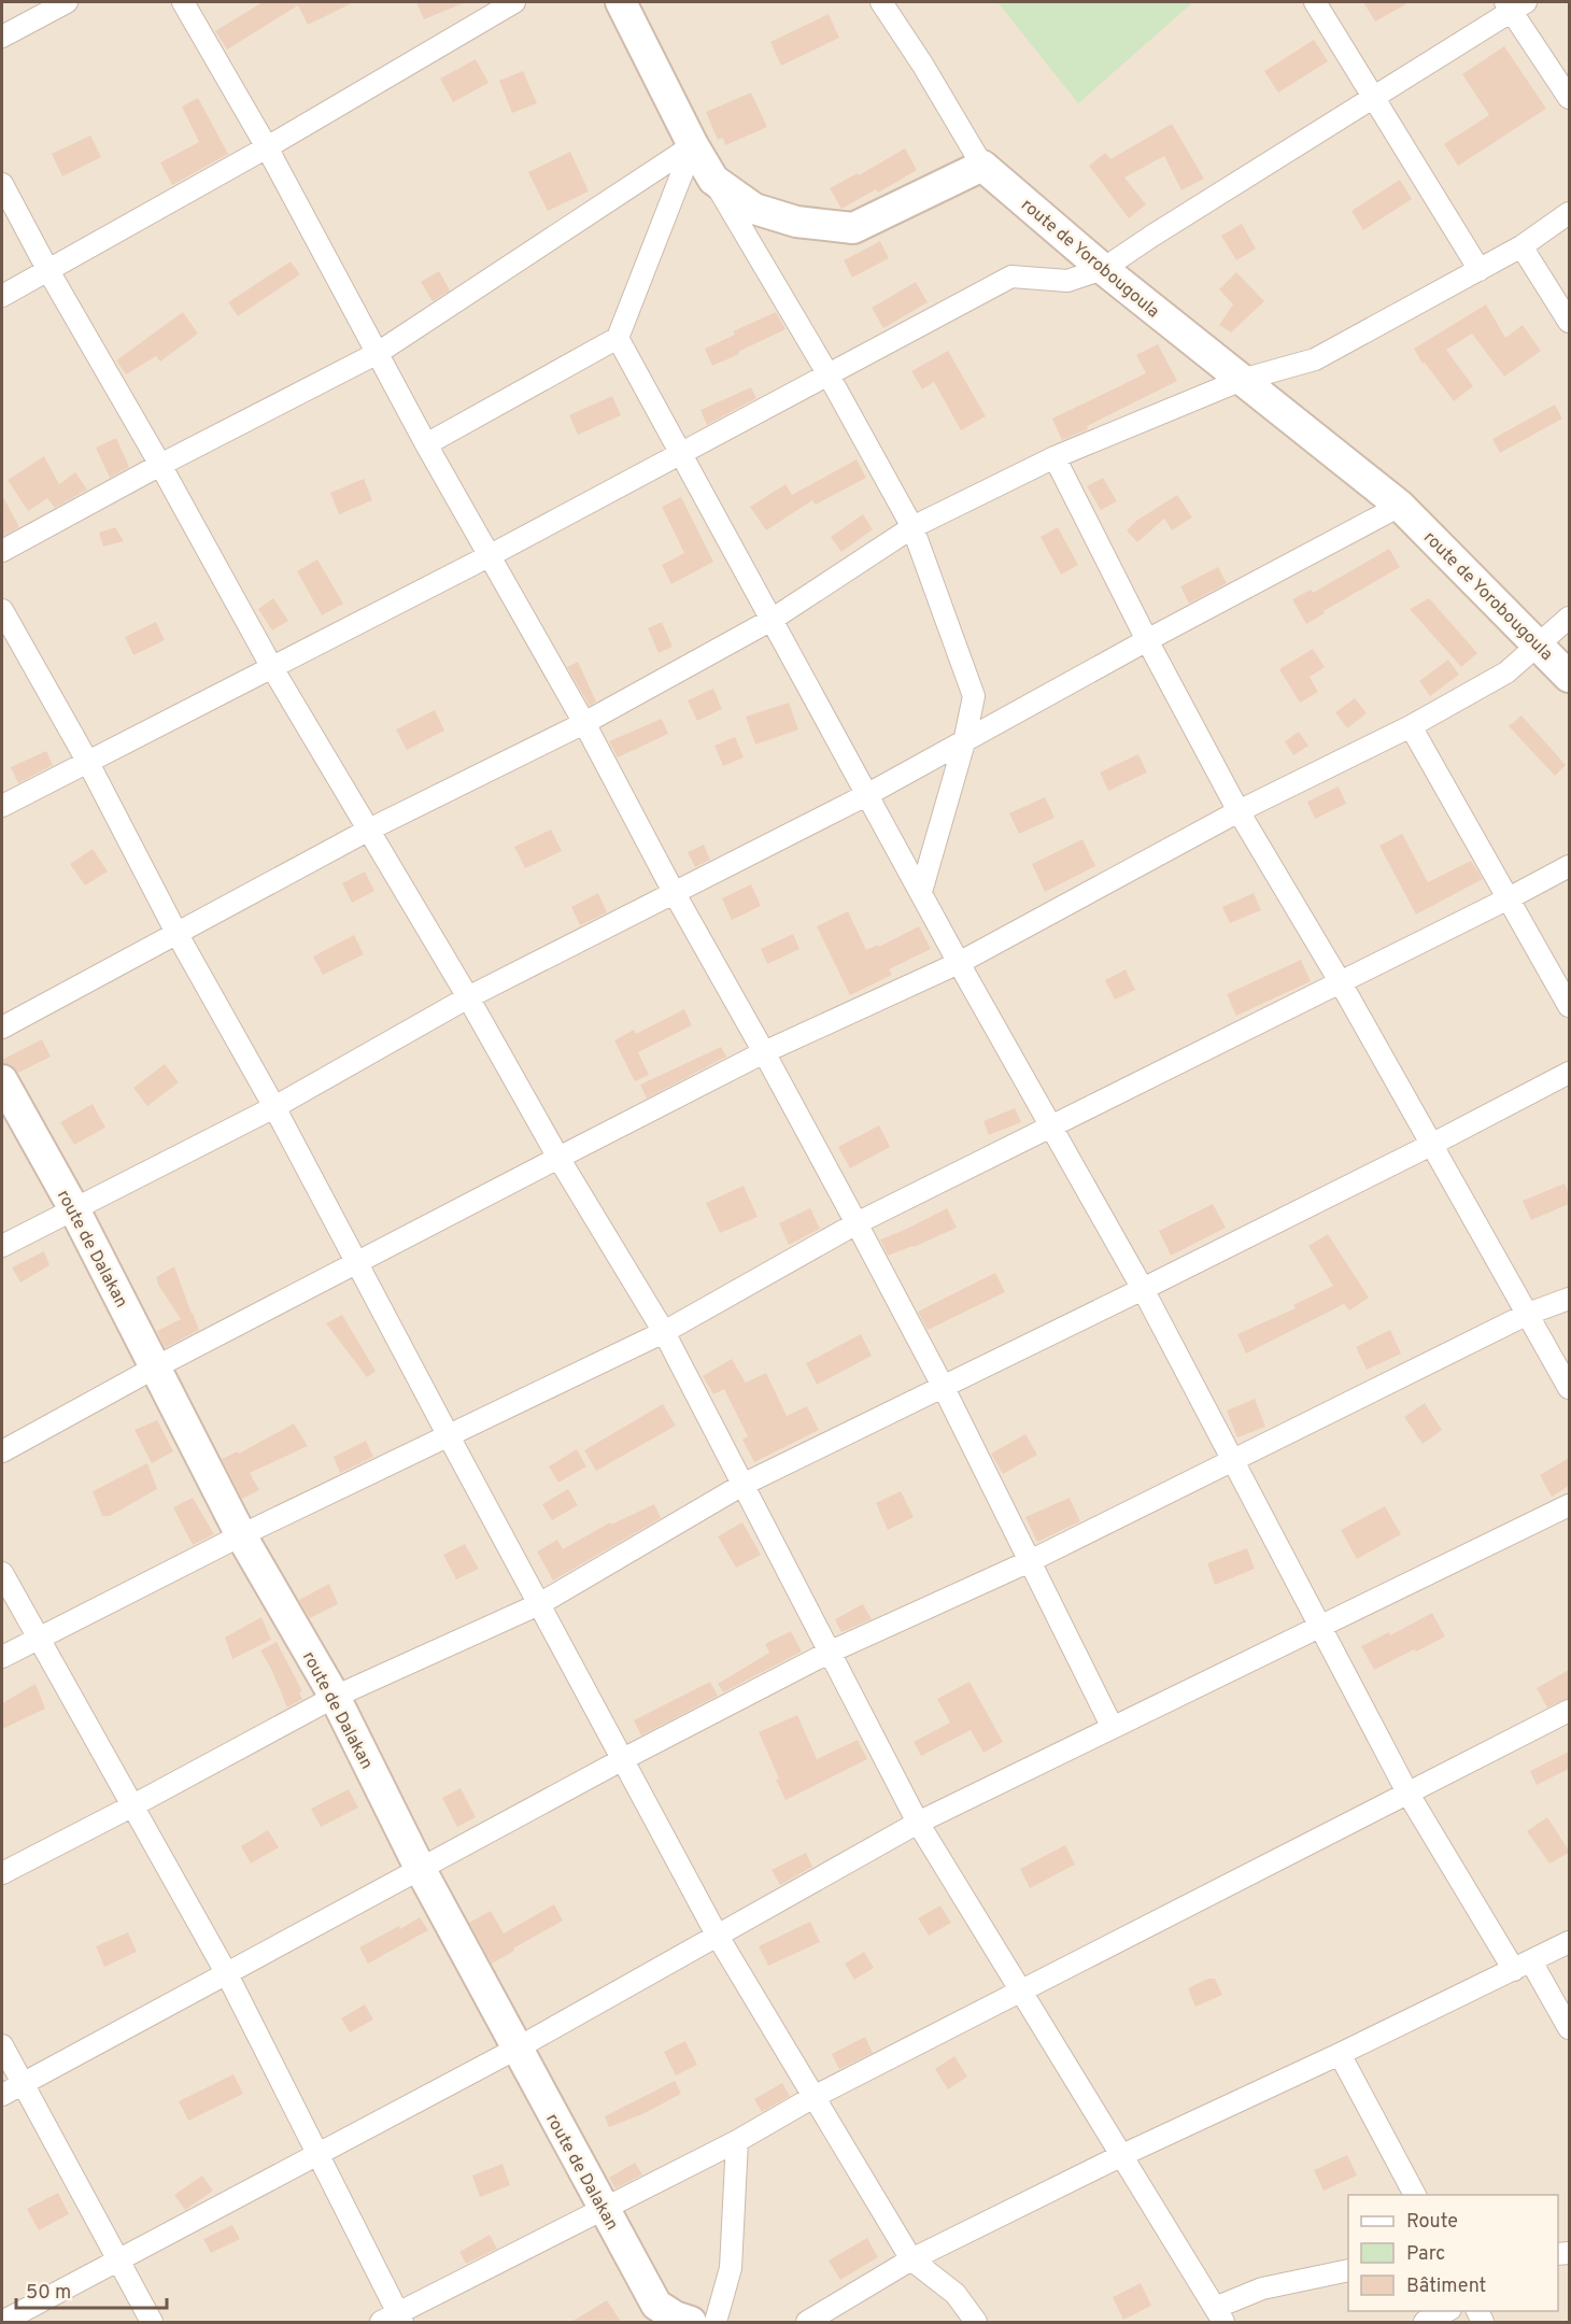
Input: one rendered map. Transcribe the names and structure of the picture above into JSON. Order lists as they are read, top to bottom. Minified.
{"streets":{"street":["route de Yorobougoula","route de Dalakan"]},"legend":["Route","Parc","Bâtiment"],"scale_bar":"50 m"}
